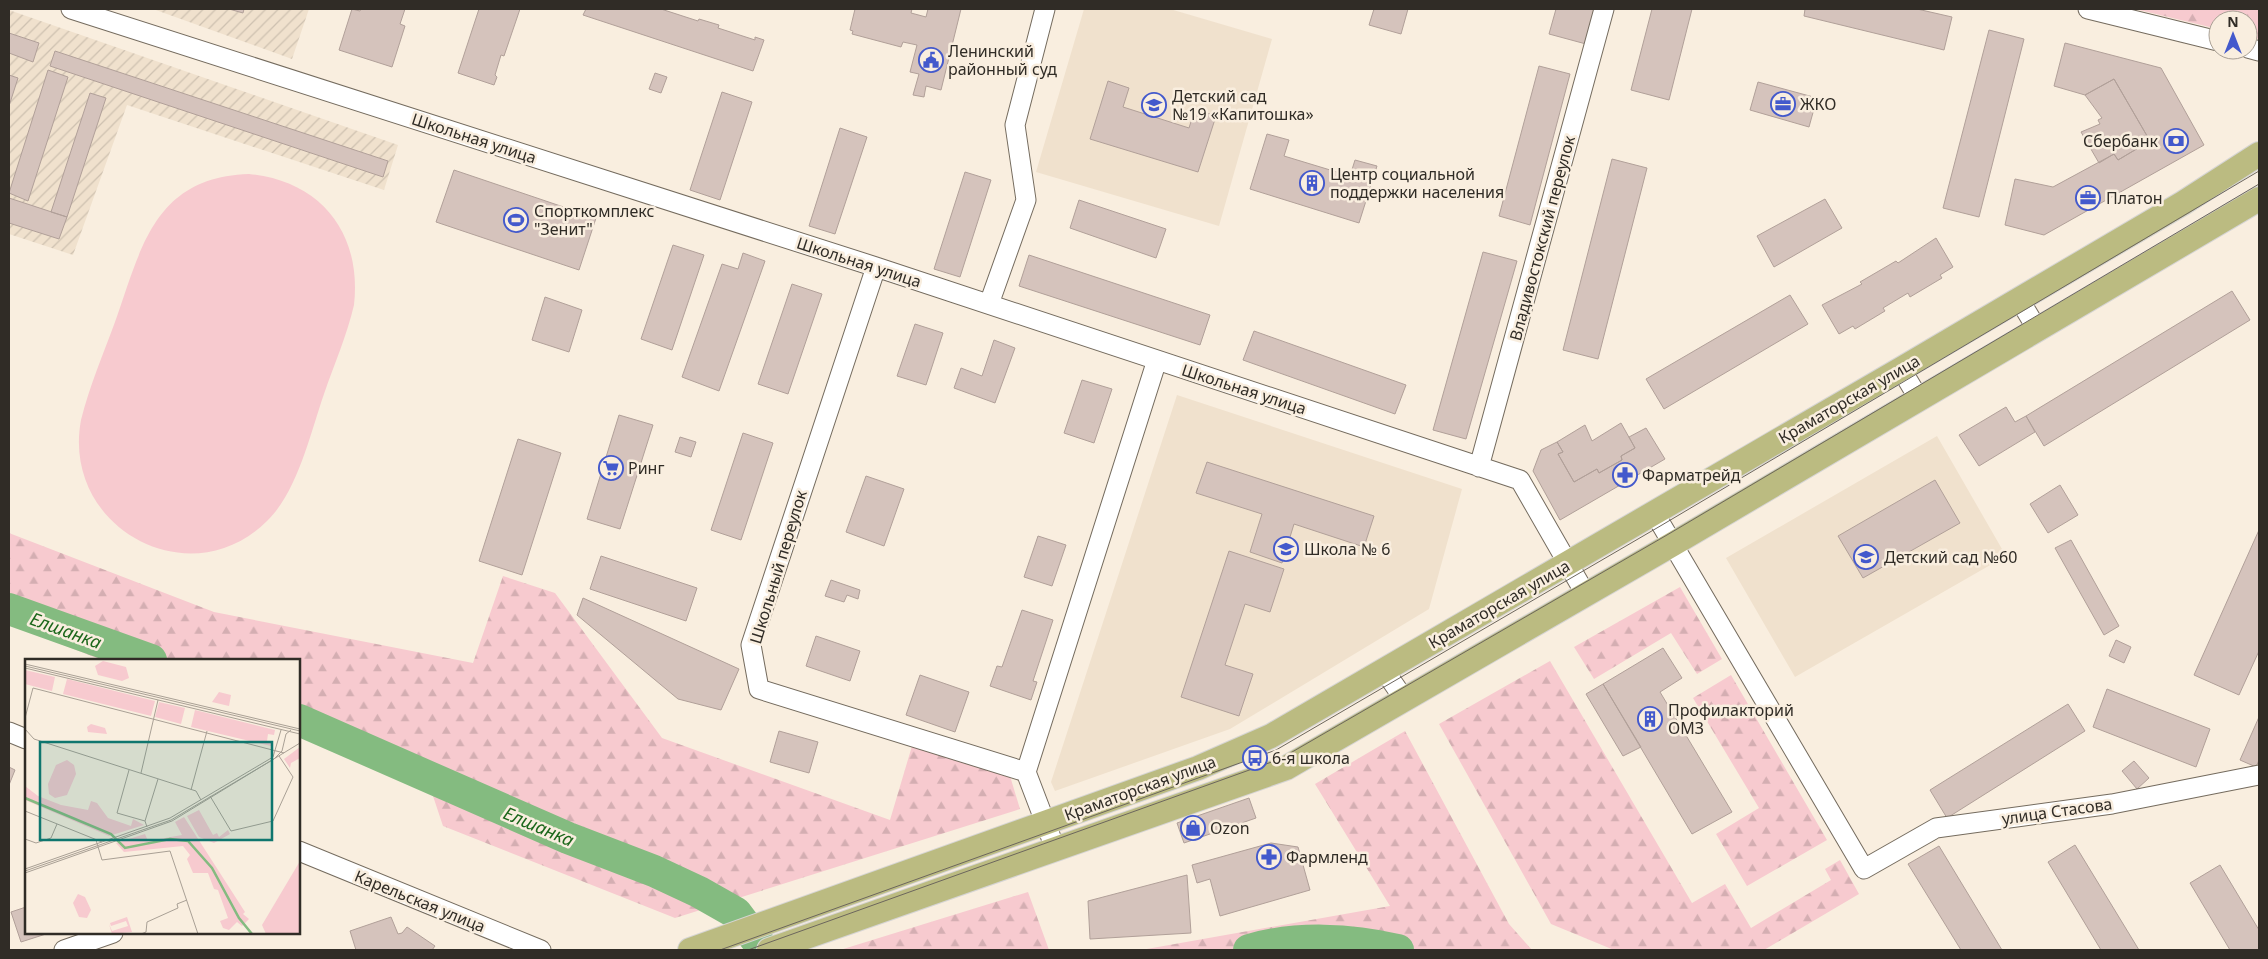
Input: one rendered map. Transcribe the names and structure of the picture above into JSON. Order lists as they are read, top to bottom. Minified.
{"streets":{"main road":["Краматорская улица"],"street":["Школьная улица","Владивостокский переулок","Школьный переулок","улица Стасова","Карельская улица"]},"crossings":[["Школьная улица","Владивостокский переулок"],["Школьная улица","Краматорская улица"],["Школьная улица","Школьный переулок"],["Краматорская улица","улица Стасова"]],"water":["Елшанка"],"places":{"public building":["Ленинский районный суд"],"office":["ЖКО","Платон"],"school or university":["Детский сад №19 «Капитошка»","Школа № 6","Детский сад №60"],"bank":["Сбербанк"],"building":["Центр социальной поддержки населения","Профилакторий ОМЗ"],"sports":["Спорткомплекс \"Зенит\""],"supermarket":["Ринг"],"pharmacy":["Фарматрейд","Фармленд"],"bus stop":["6-я школа"],"shop":["Ozon"]},"north":"top"}
